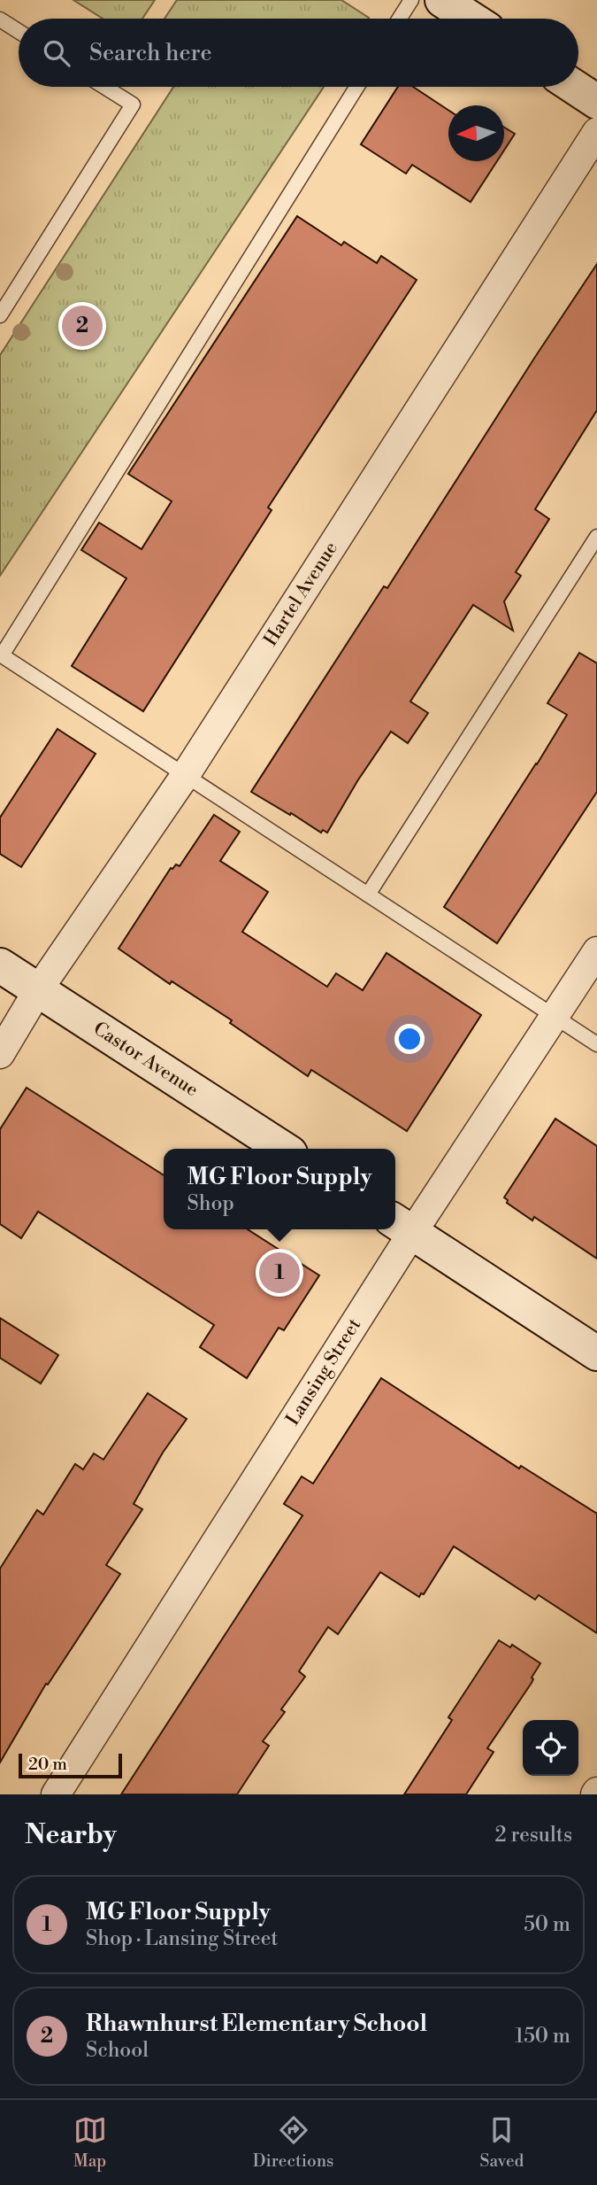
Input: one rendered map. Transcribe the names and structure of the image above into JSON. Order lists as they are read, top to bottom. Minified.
{"streets":{"main road":["Castor Avenue"],"street":["Hartel Avenue","Lansing Street"]},"crossings":[["Hartel Avenue","Castor Avenue"]],"scale_bar":"20 m","north":"left","page":{"search":"Search here","pins":["2","1"],"popup":["MG Floor Supply","Shop"],"scale":"20 m","heading":["Nearby","2 results"],"list":[{"mark":"1","name":"MG Floor Supply","note":"Shop · Lansing Street","value":"50 m"},{"mark":"2","name":"Rhawnhurst Elementary School","note":"School","value":"150 m"}],"nav":["Map","Directions","Saved"]}}
